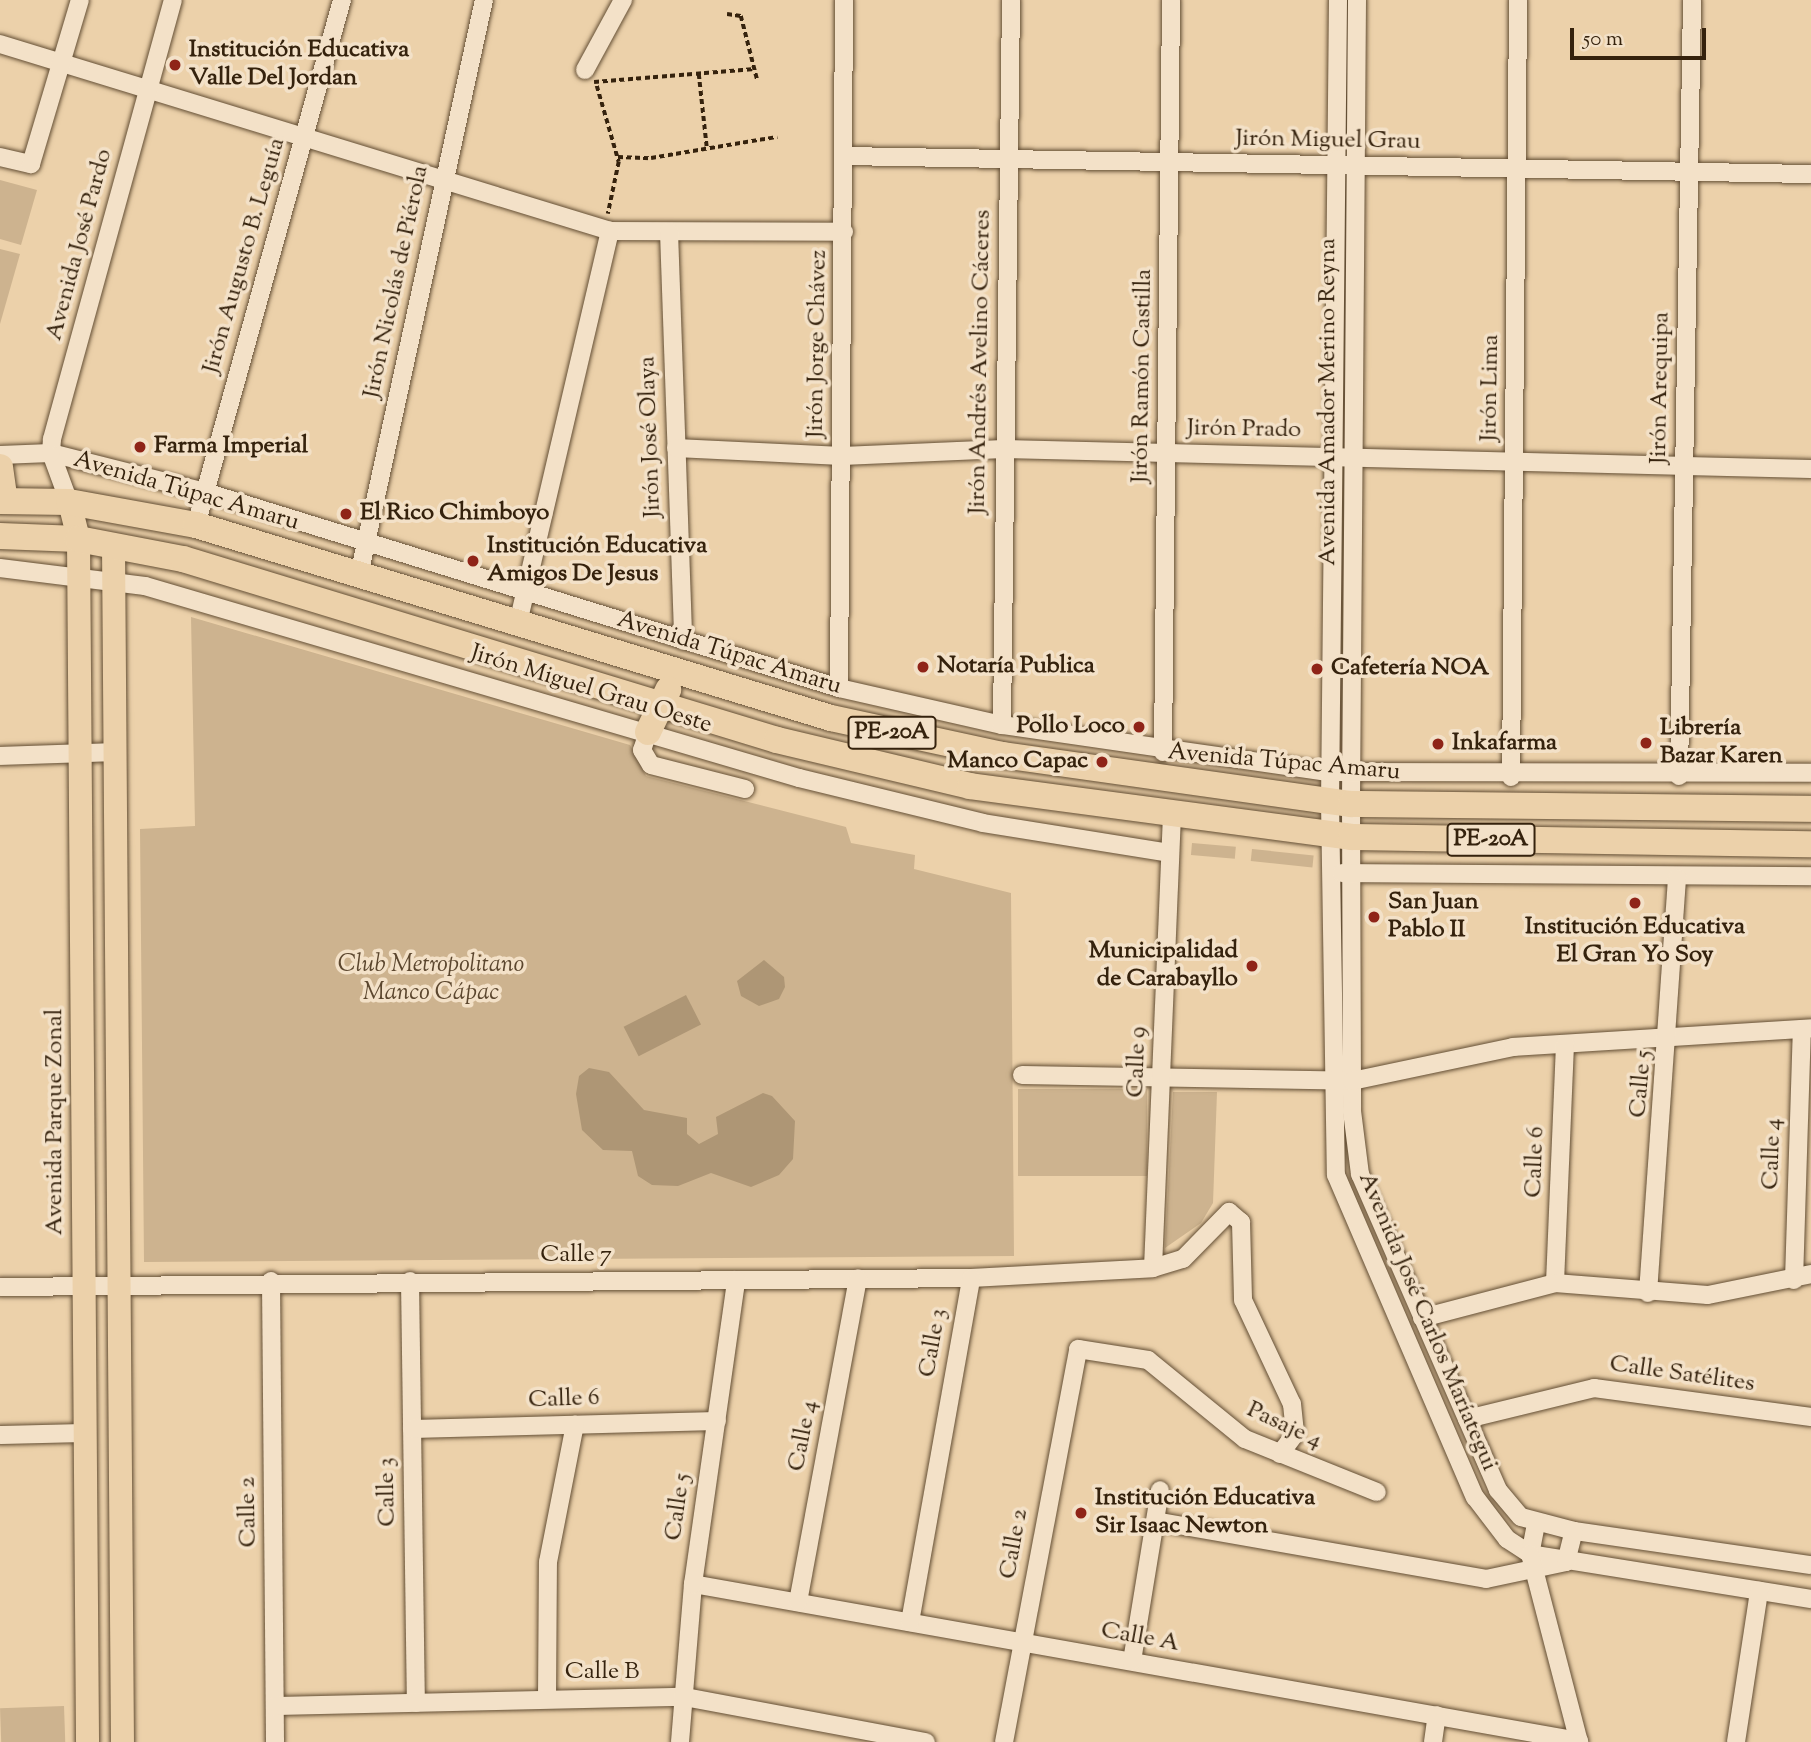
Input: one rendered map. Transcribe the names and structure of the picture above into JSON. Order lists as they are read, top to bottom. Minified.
{"streets":{"highway":["Avenida Túpac Amaru","PE-20A"],"main road":["Avenida Parque Zonal"],"street":["Jirón Miguel Grau","Avenida José Pardo","Jirón Augusto B. Leguía","Jirón Nicolás de Piérola","Jirón Jorge Chávez","Jirón Andrés Avelino Cáceres","Jirón Ramón Castilla","Jirón Lima","Jirón Arequipa","Avenida Amador Merino Reyna","Jirón Prado","Jirón José Olaya","Jirón Miguel Grau Oeste","Calle 9","Calle 5","Calle 4","Calle 6","Calle 7","Avenida José Carlos Maríategui","Calle 3","Calle Satélites","Pasaje 4","Calle 2","Calle A","Calle B"]},"crossings":[["Jirón Miguel Grau","Jirón Jorge Chávez"],["Jirón Miguel Grau","Jirón Andrés Avelino Cáceres"],["Jirón Miguel Grau","Jirón Ramón Castilla"],["Jirón Miguel Grau","Jirón Lima"],["Jirón Miguel Grau","Jirón Arequipa"],["Jirón Miguel Grau","Avenida Amador Merino Reyna"],["Avenida José Pardo","Avenida Túpac Amaru"],["Jirón Augusto B. Leguía","Avenida Túpac Amaru"],["Jirón Nicolás de Piérola","Avenida Túpac Amaru"],["Jirón Jorge Chávez","Jirón Prado"],["Jirón Jorge Chávez","Avenida Túpac Amaru"],["Jirón Andrés Avelino Cáceres","Jirón Prado"],["Jirón Andrés Avelino Cáceres","Avenida Túpac Amaru"],["Jirón Ramón Castilla","Jirón Prado"],["Jirón Ramón Castilla","Avenida Túpac Amaru"],["Jirón Lima","Jirón Prado"],["Jirón Lima","Avenida Túpac Amaru"],["Jirón Arequipa","Jirón Prado"],["Jirón Arequipa","Avenida Túpac Amaru"],["Avenida Amador Merino Reyna","Jirón Prado"],["Avenida Amador Merino Reyna","Avenida Túpac Amaru"],["Avenida Amador Merino Reyna","Avenida José Carlos Maríategui"],["Jirón Prado","Jirón José Olaya"],["Jirón José Olaya","Avenida Túpac Amaru"],["Avenida Túpac Amaru","Avenida Parque Zonal"],["Avenida Túpac Amaru","Avenida José Carlos Maríategui"],["Jirón Miguel Grau Oeste","Calle 9"],["Jirón Miguel Grau Oeste","Avenida Parque Zonal"],["PE-20A","Calle 9"],["PE-20A","Avenida Parque Zonal"],["PE-20A","Avenida José Carlos Maríategui"],["Calle 9","Calle 7"],["Calle 5","Calle 6"],["Calle 5","Calle 7"],["Calle 5","Calle A"],["Calle 5","Calle B"],["Avenida Parque Zonal","Calle 7"],["Calle 4","Calle 7"],["Calle 4","Calle A"],["Calle 6","Calle 3"],["Calle 7","Calle 3"],["Calle 7","Pasaje 4"],["Calle 7","Calle 2"],["Avenida José Carlos Maríategui","Calle Satélites"],["Calle 3","Calle A"],["Calle 3","Calle B"],["Pasaje 4","Calle 2"],["Calle 2","Calle A"],["Calle 2","Calle B"]],"parks":["Club Metropolitano Manco Cápac"],"places":["Institución Educativa Valle Del Jordan","Farma Imperial","El Rico Chimboyo","Institución Educativa Amigos De Jesus","Notaría Publica","Cafetería NOA","Pollo Loco","Librería Bazar Karen","Inkafarma","Manco Capac","Institución Educativa El Gran Yo Soy","San Juan Pablo II","Municipalidad de Carabayllo","Institución Educativa Sir Isaac Newton"],"scale_bar":"50 m"}
